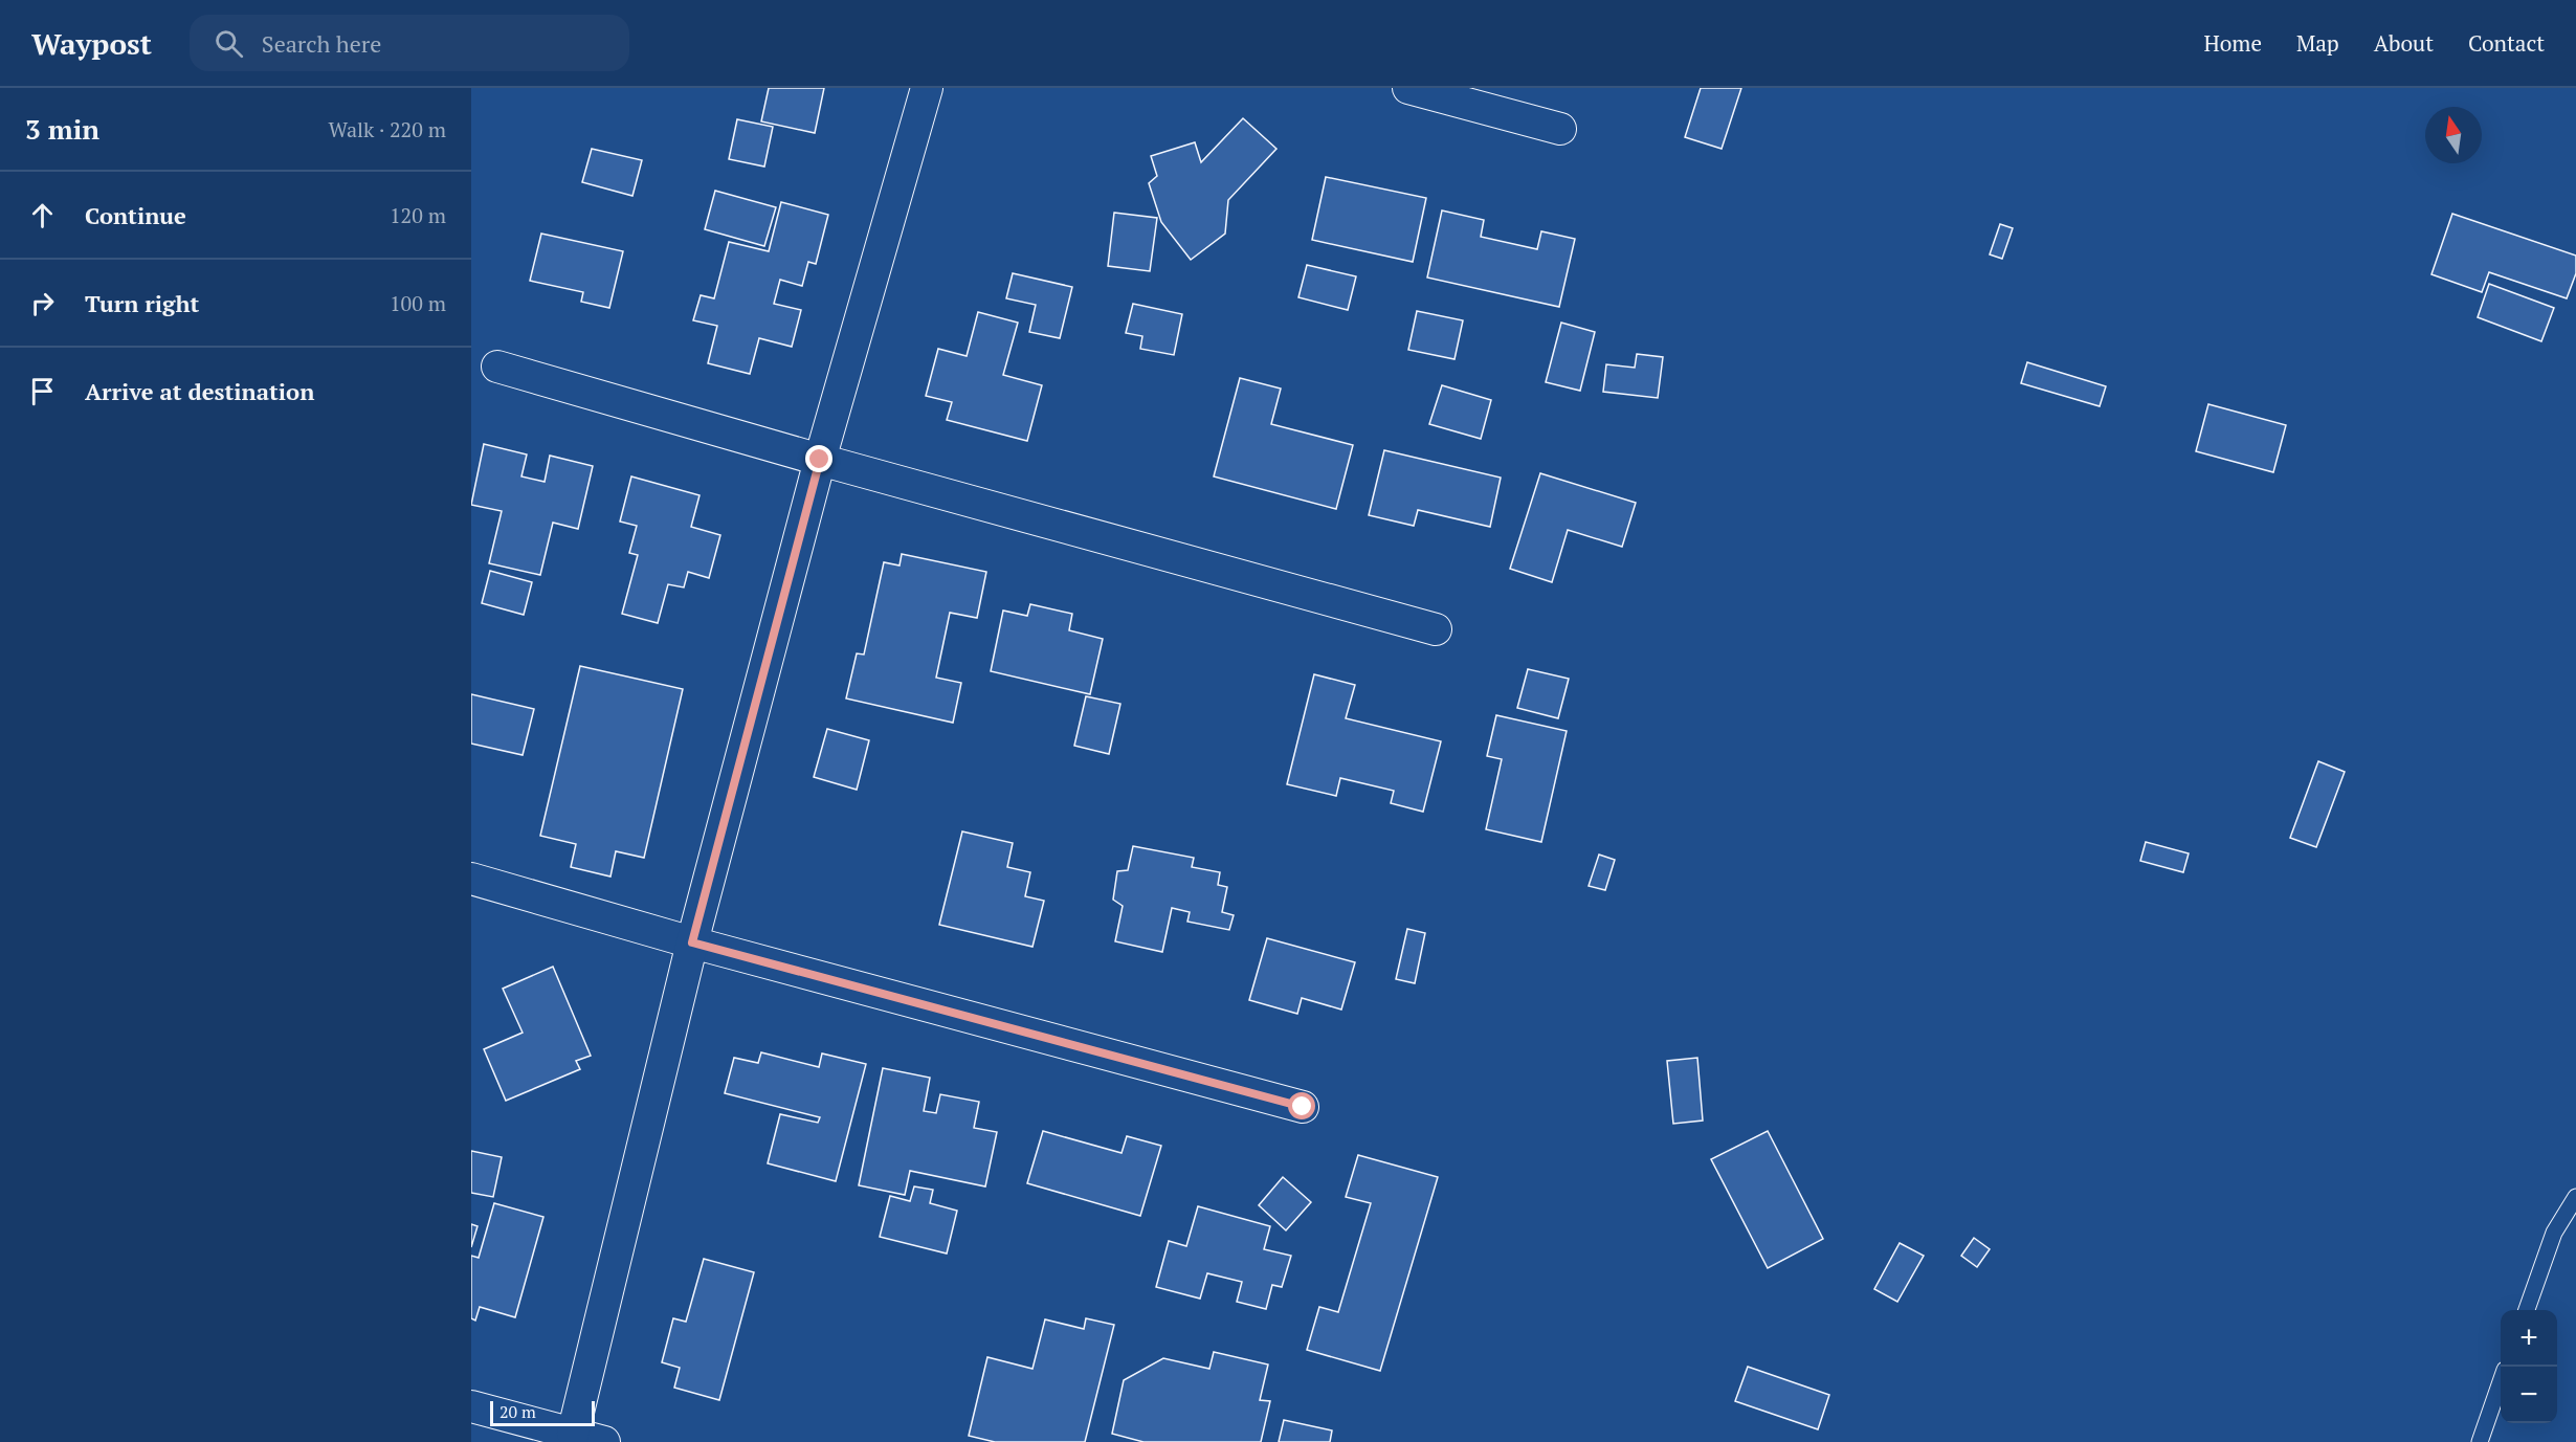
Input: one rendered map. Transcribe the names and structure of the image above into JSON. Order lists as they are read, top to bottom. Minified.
{"scale_bar":"20 m","north":"top","page":{"header":"Waypost","search":"Search here","nav":["Home","Map","About","Contact"],"heading":["3 min","Walk · 220 m"],"list":[["Continue","120 m"],["Turn right","100 m"],"Arrive at destination"],"map_buttons":["+","−"],"scale":"20 m"}}
